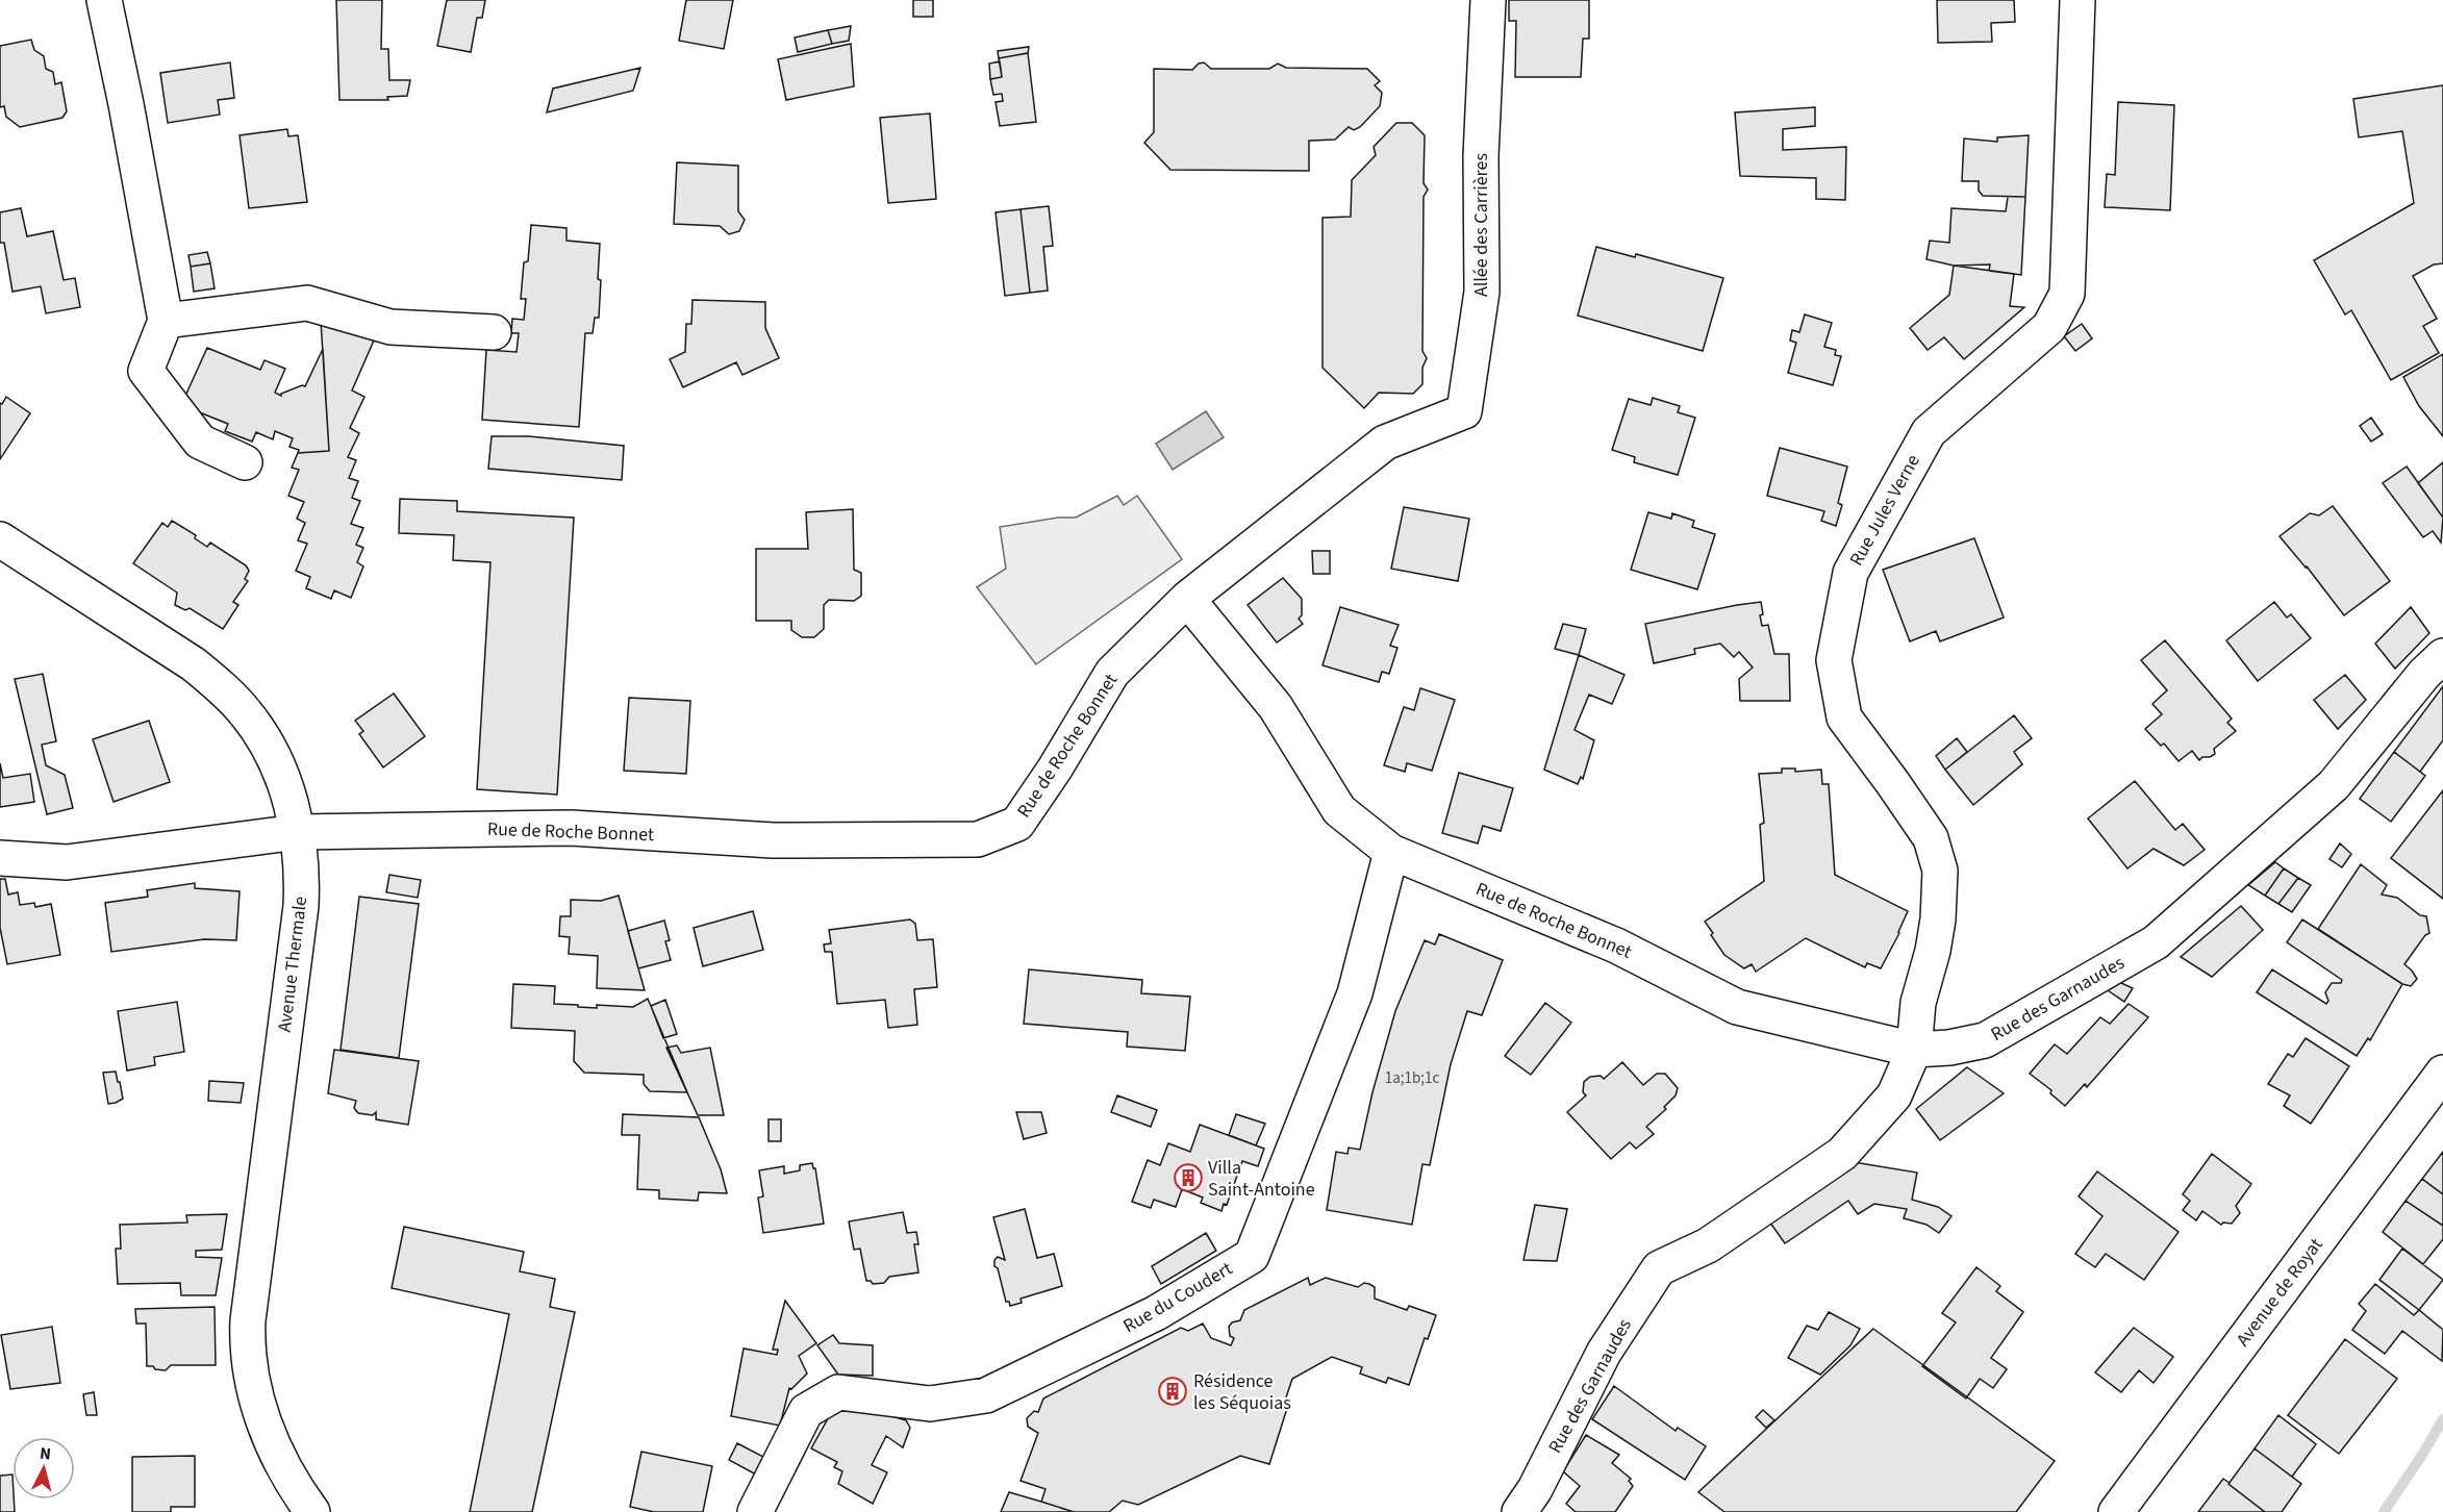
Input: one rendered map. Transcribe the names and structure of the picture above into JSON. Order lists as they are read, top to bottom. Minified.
{"streets":{"street":["Allée des Carrières","Rue Jules Verne","Rue de Roche Bonnet","Avenue Thermale","Rue des Garnaudes","Avenue de Royat","Rue du Coudert"]},"crossings":[["Allée des Carrières","Rue de Roche Bonnet"],["Rue Jules Verne","Rue de Roche Bonnet"],["Rue Jules Verne","Rue des Garnaudes"],["Rue de Roche Bonnet","Avenue Thermale"],["Rue de Roche Bonnet","Rue des Garnaudes"],["Rue de Roche Bonnet","Rue du Coudert"]],"places":{"building":["Villa Saint-Antoine","Résidence les Séquoias"]},"house_numbers":["1a;1b;1c"],"north":"top"}
